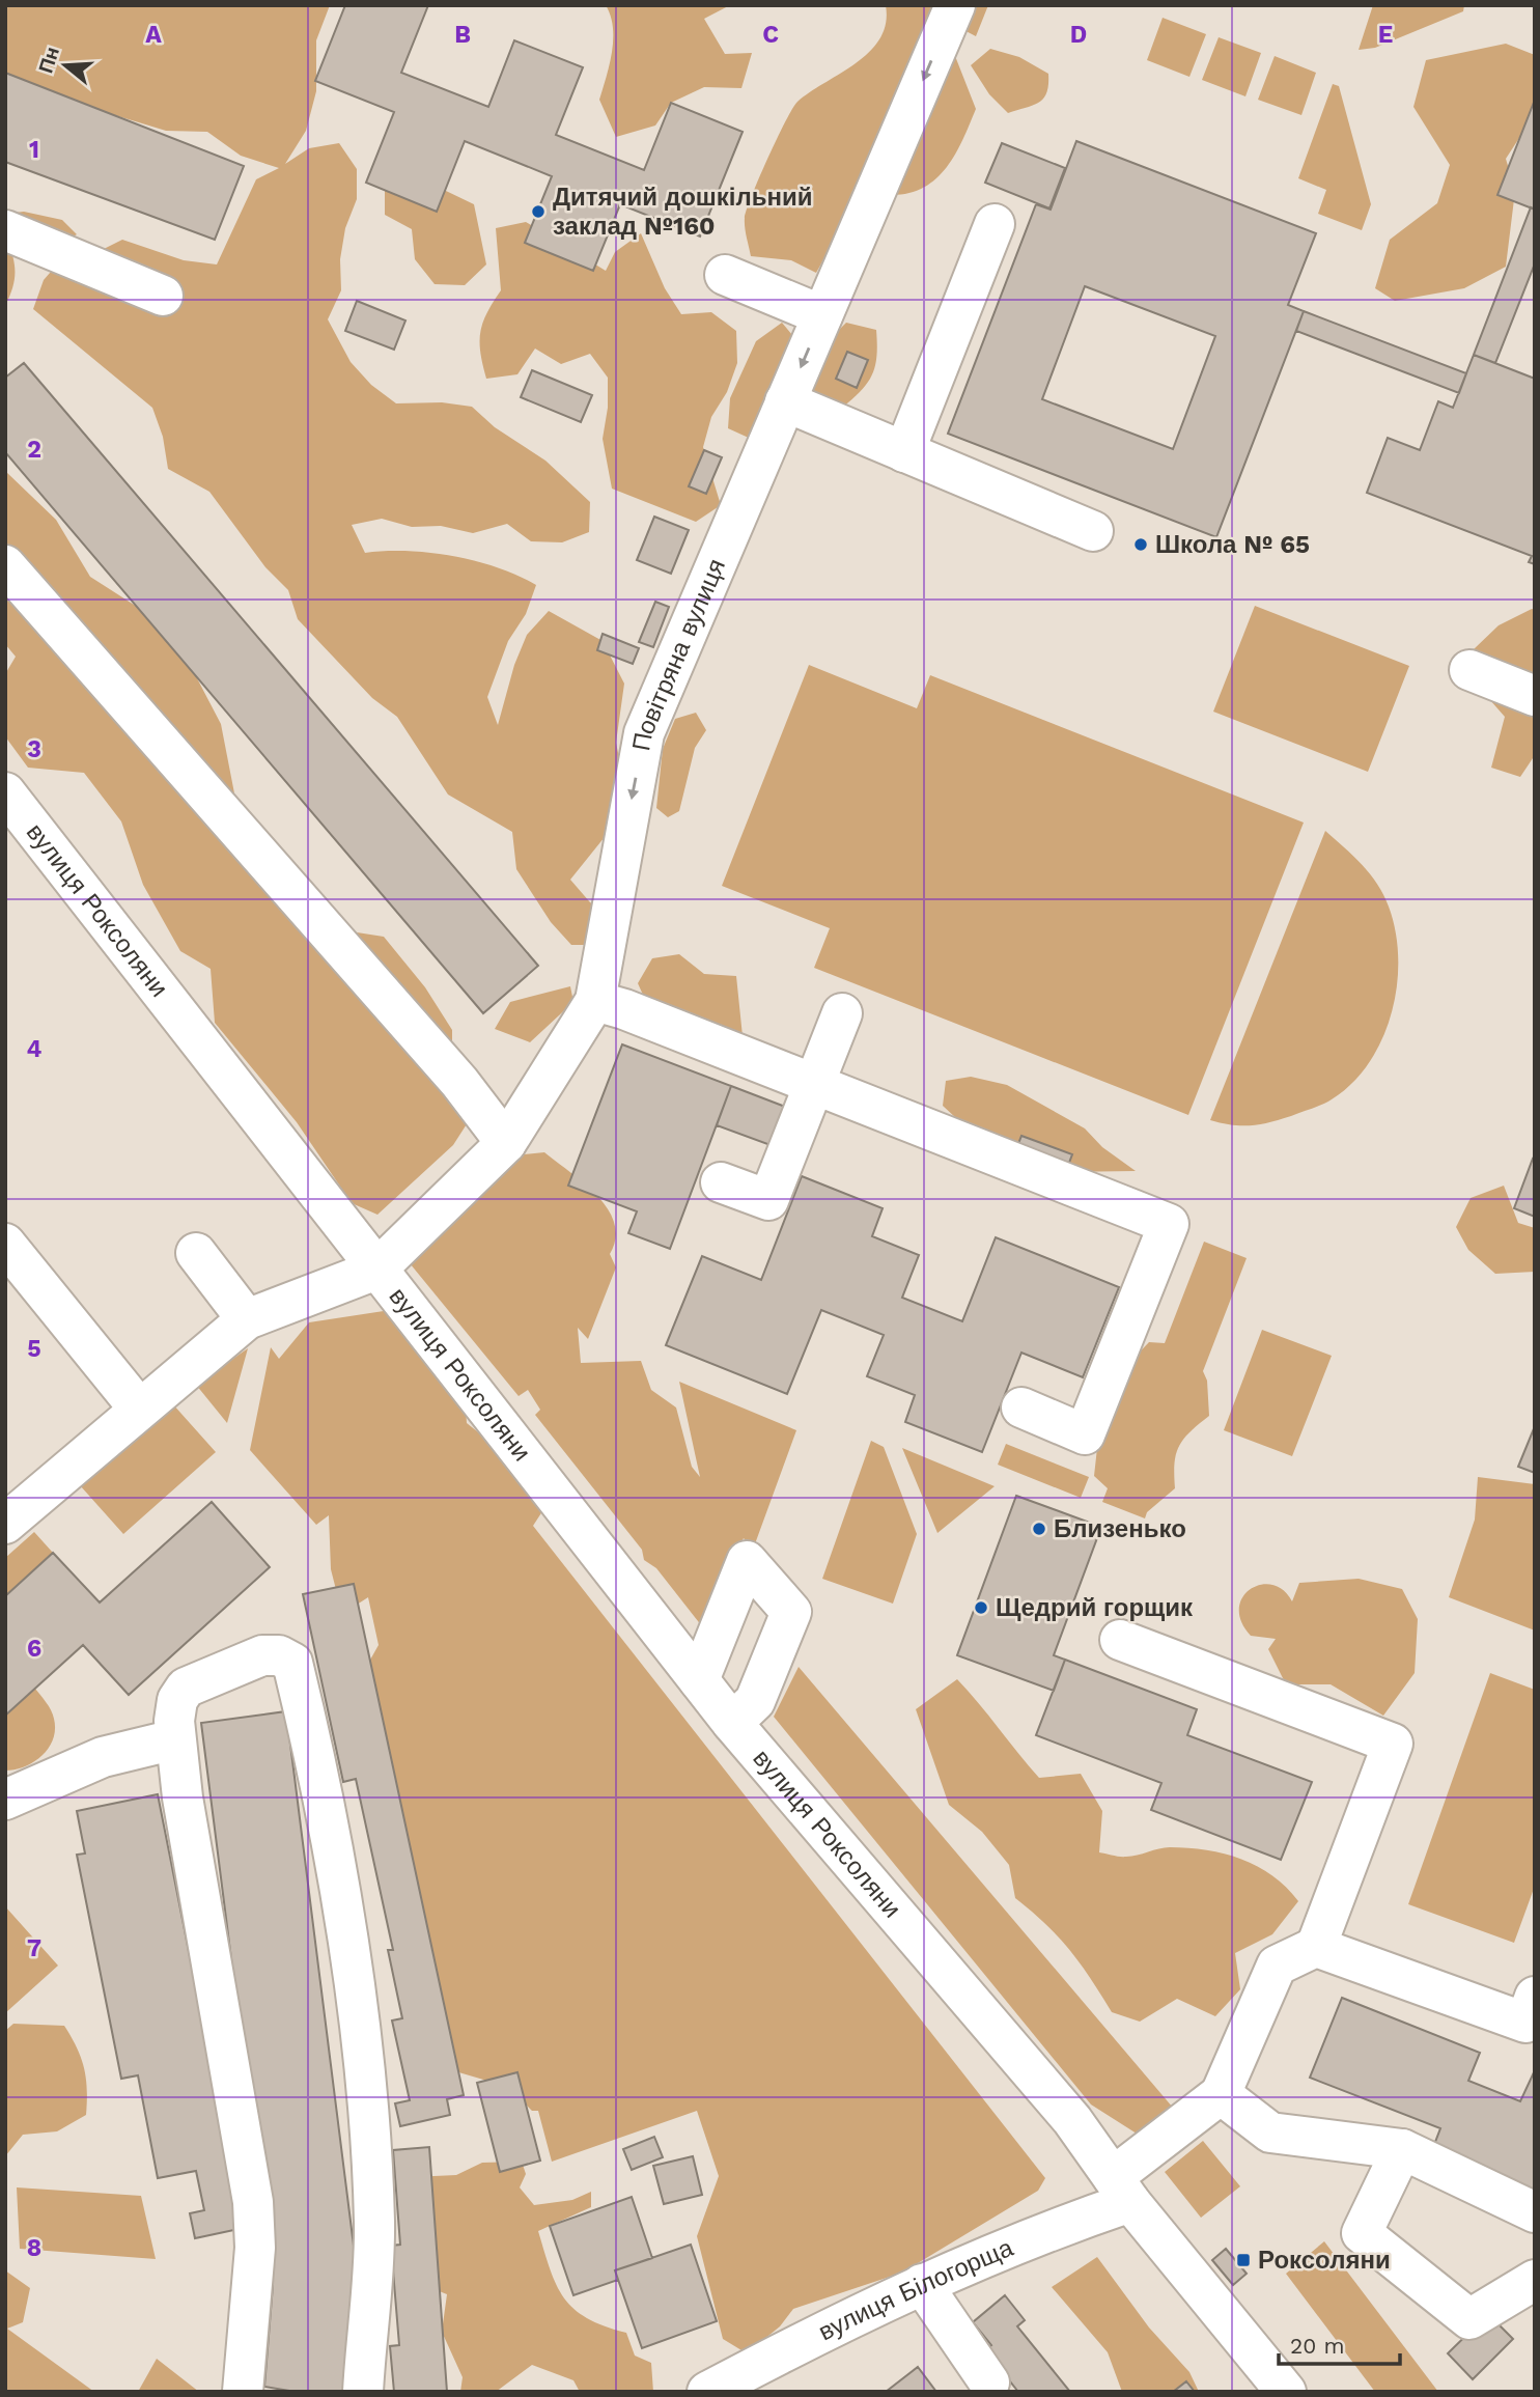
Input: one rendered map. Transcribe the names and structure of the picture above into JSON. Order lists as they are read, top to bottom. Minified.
{"streets":{"street":["Повітряна вулиця","вулиця Роксоляни","вулиця Білогорща"]},"crossings":[["Повітряна вулиця","вулиця Роксоляни"],["вулиця Роксоляни","вулиця Білогорща"]],"one_way":["Повітряна вулиця"],"places":{"other":["Дитячий дошкільний заклад №160","Школа № 65","Близенько","Щедрий горщик"],"transit":["Роксоляни"]},"scale_bar":"20 m","north":"left","grid":{"columns":["A","B","C","D","E"],"rows":["1","2","3","4","5","6","7","8"]}}
